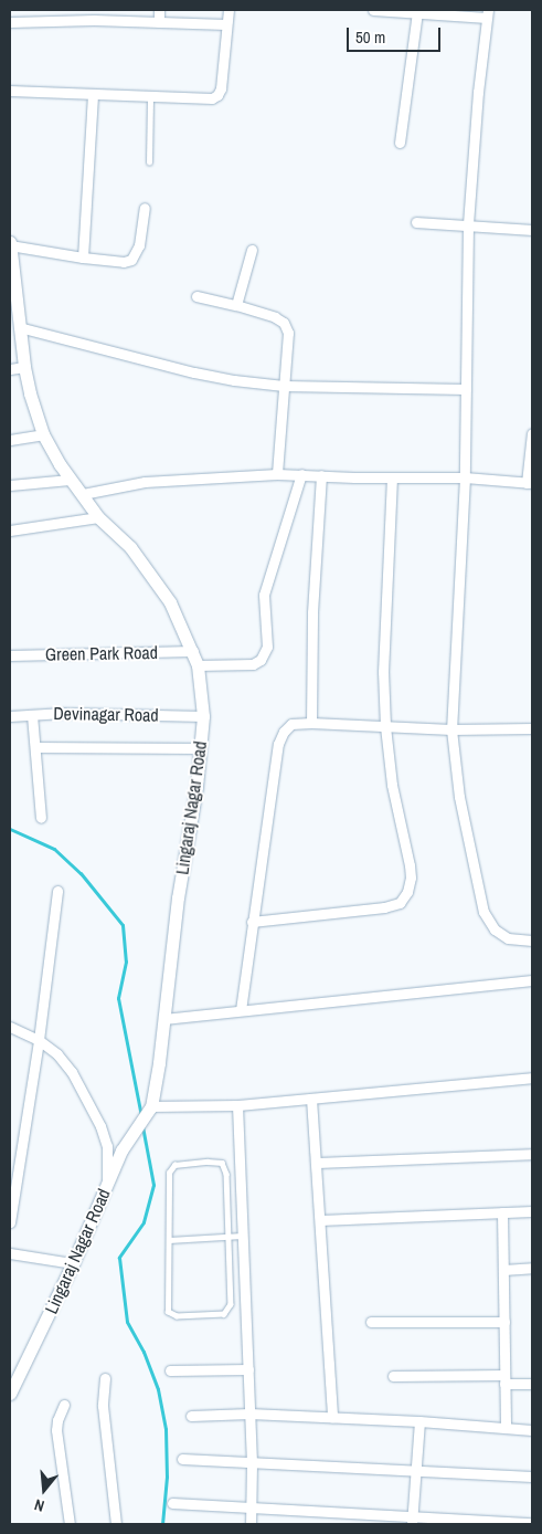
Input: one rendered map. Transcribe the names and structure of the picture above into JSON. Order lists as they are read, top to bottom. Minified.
{"streets":{"street":["Green Park Road","Devinagar Road","Lingaraj Nagar Road"]},"crossings":[["Green Park Road","Lingaraj Nagar Road"],["Devinagar Road","Lingaraj Nagar Road"]],"scale_bar":"50 m","north":"bottom"}
